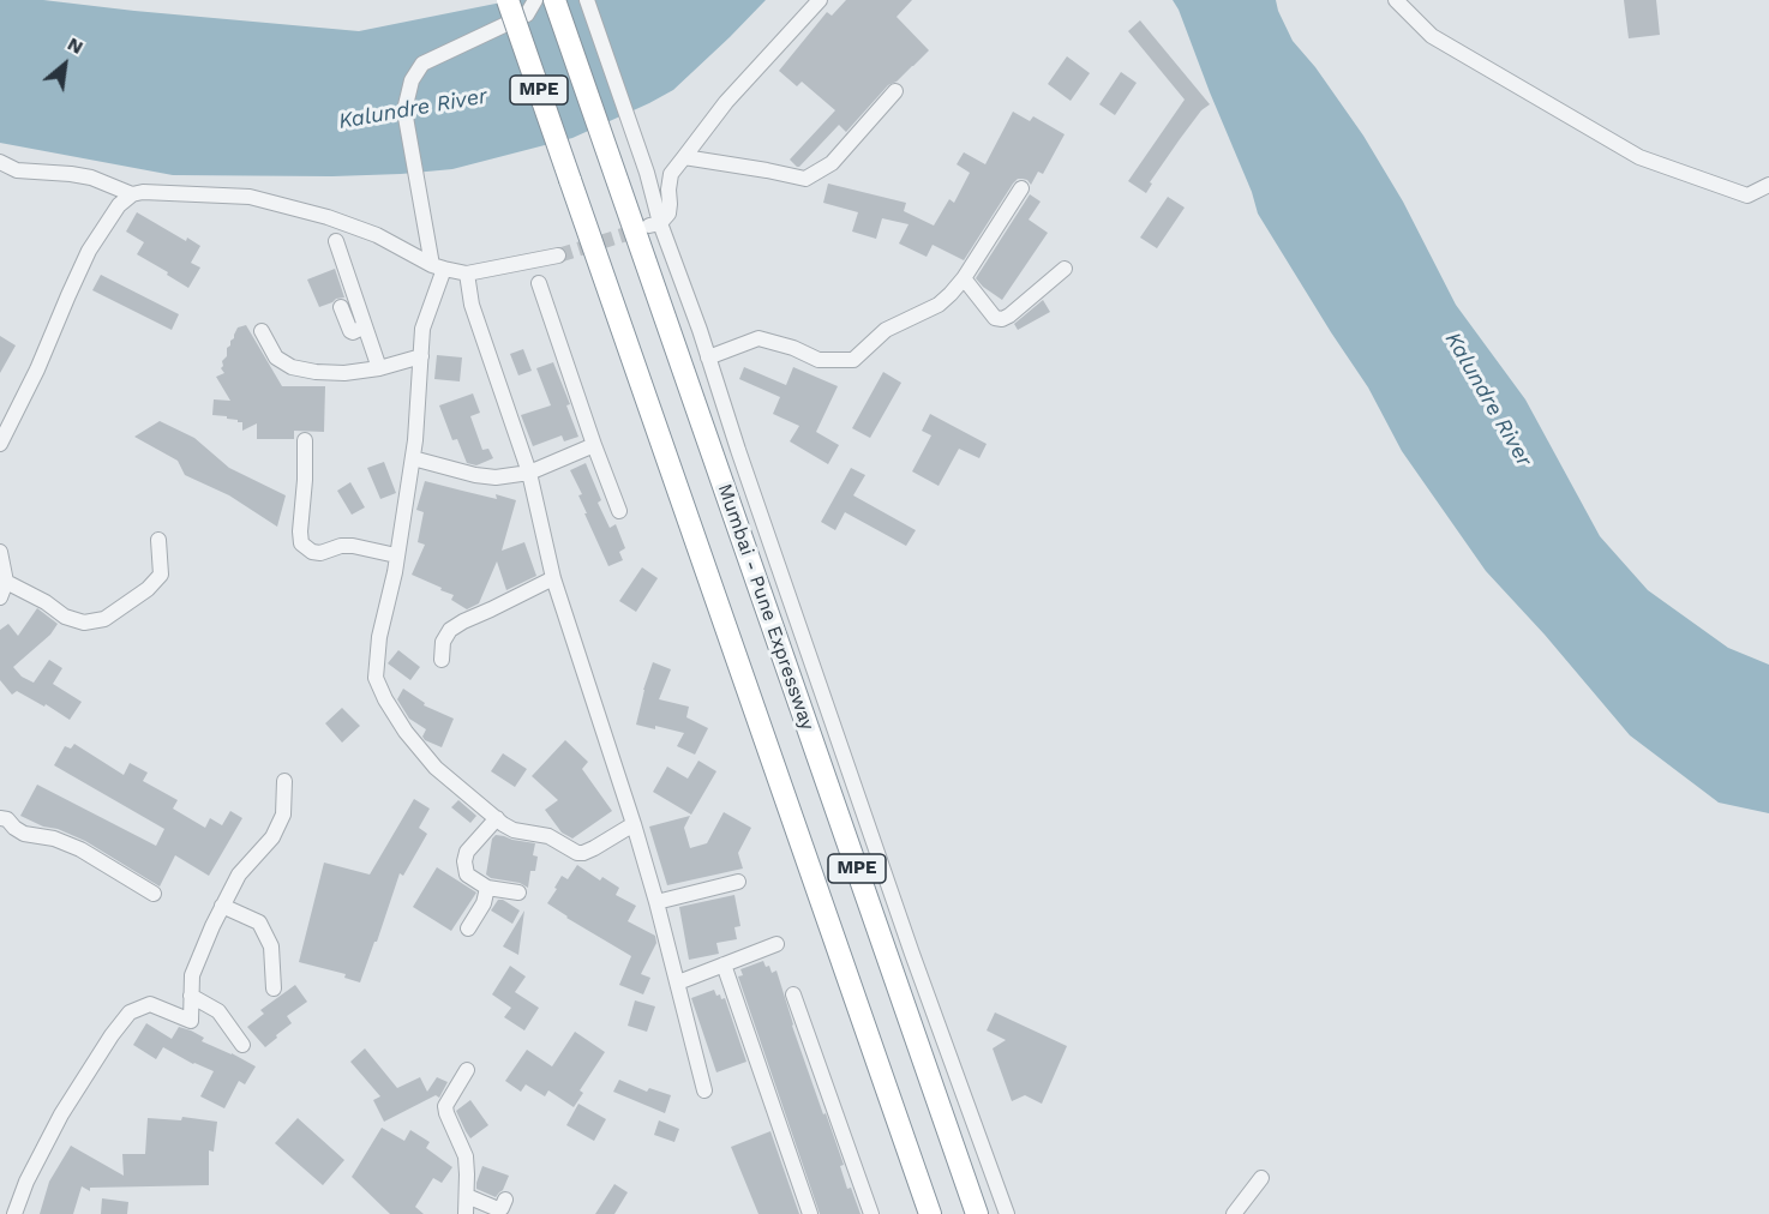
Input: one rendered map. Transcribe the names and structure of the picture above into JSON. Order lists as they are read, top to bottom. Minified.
{"streets":{"highway":["MPE","Mumbai - Pune Expressway"]},"water":["Kalundre River"],"north":"top right"}
